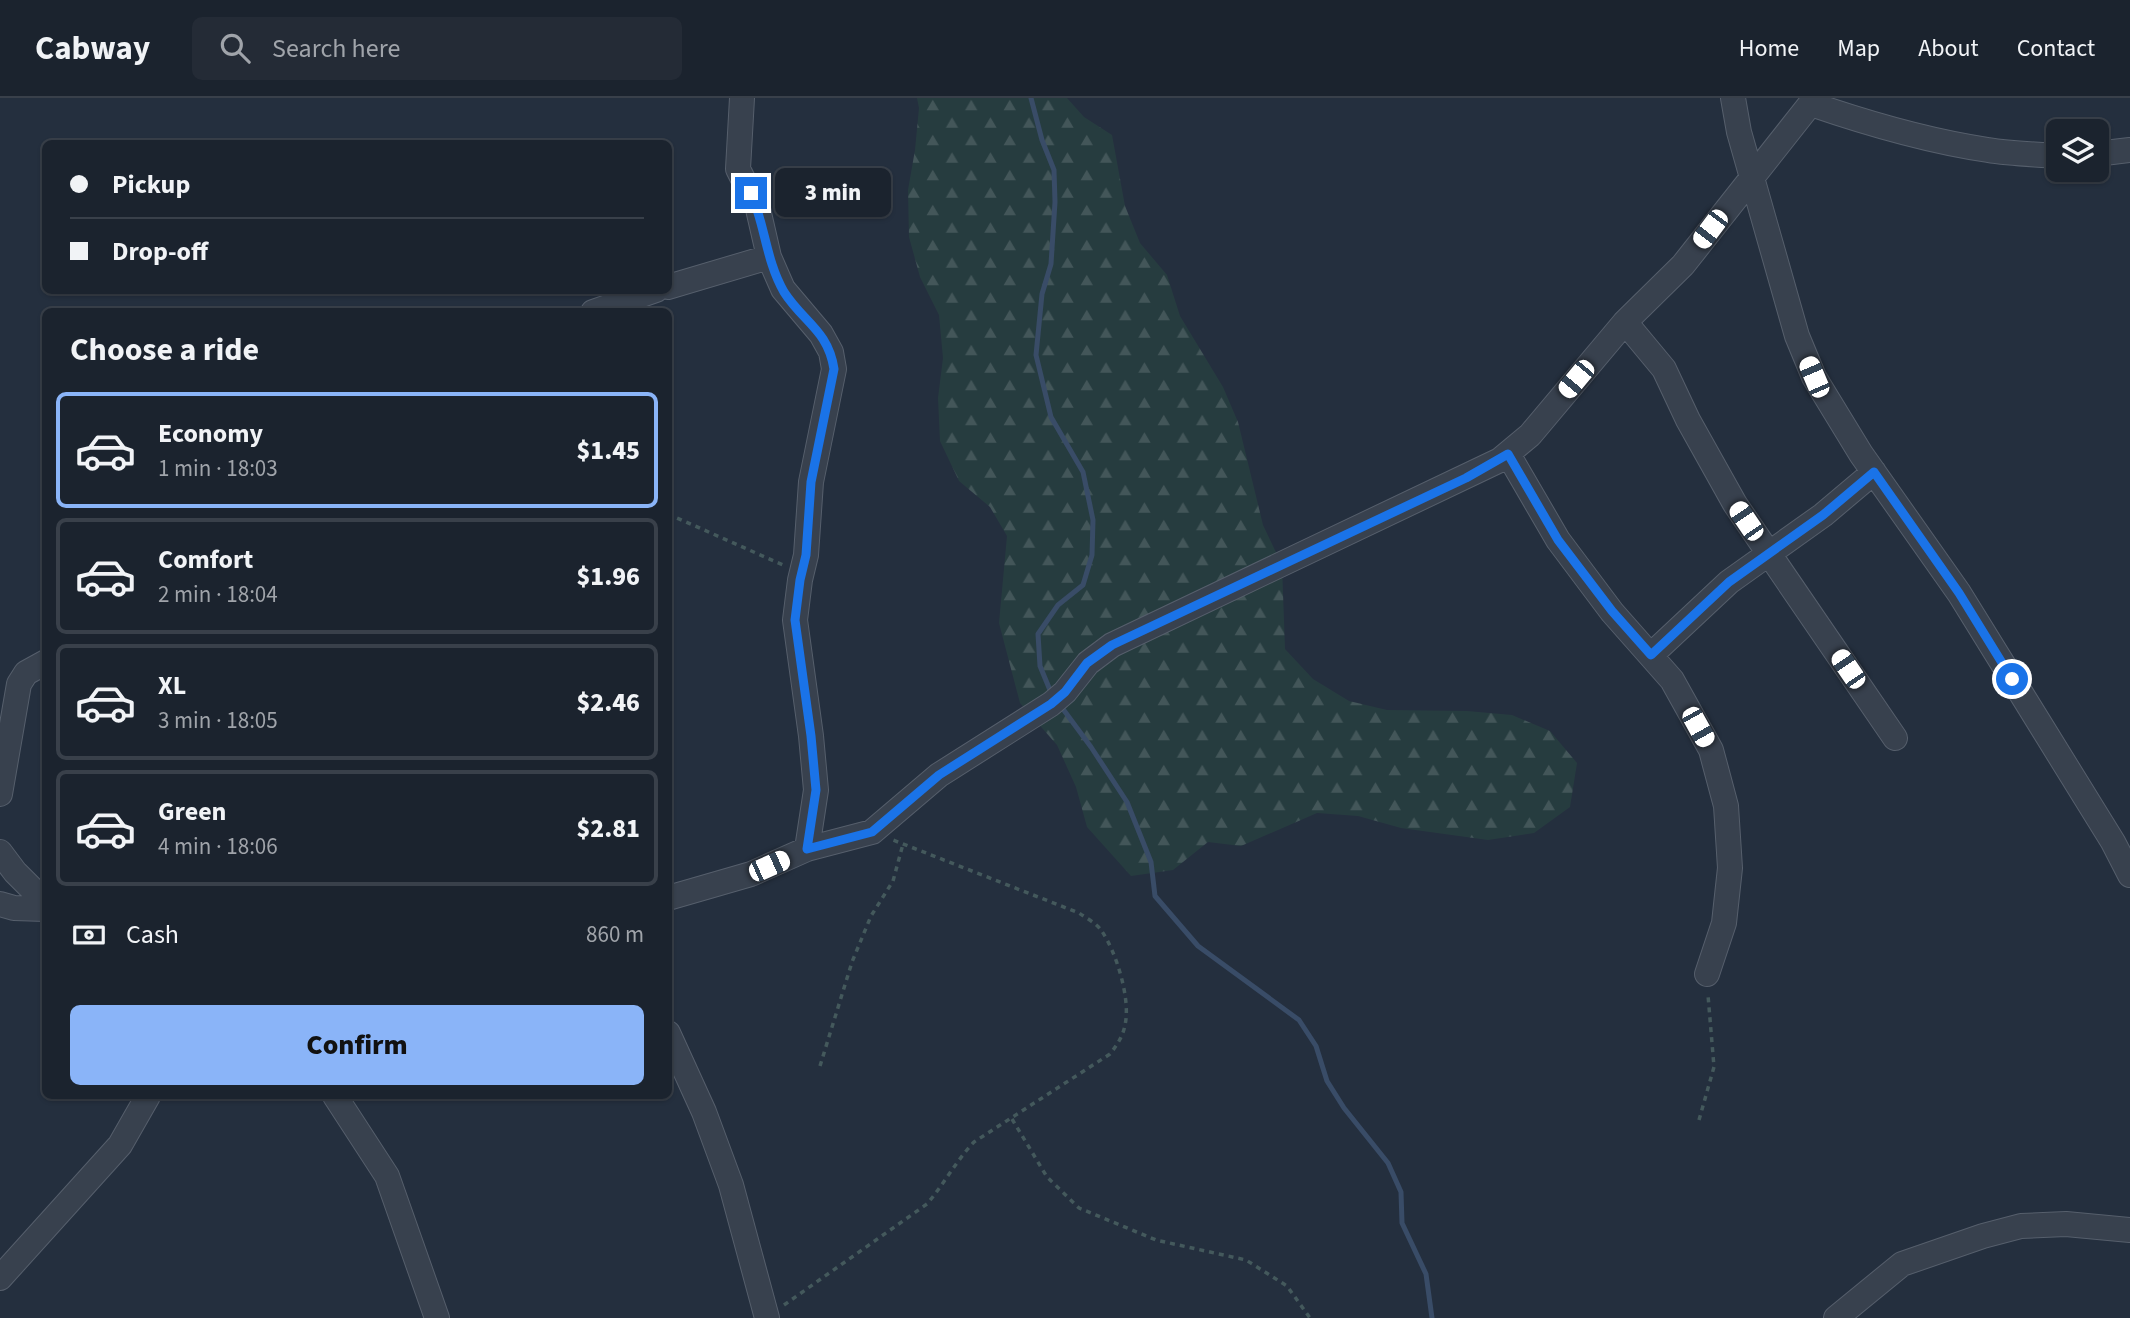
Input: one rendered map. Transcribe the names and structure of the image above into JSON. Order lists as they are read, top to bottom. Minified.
{"page":{"header":"Cabway","search":"Search here","nav":["Home","Map","About","Contact"],"banner":["Pickup","Drop-off"],"bubble":"3 min","heading":"Choose a ride","list":[{"name":"Economy","note":"1 min · 18:03","value":"$1.45"},{"name":"Comfort","note":"2 min · 18:04","value":"$1.96"},{"name":"XL","note":"3 min · 18:05","value":"$2.46"},{"name":"Green","note":"4 min · 18:06","value":"$2.81"}],"pay":["Cash","860 m"],"buttons":"Confirm"}}
